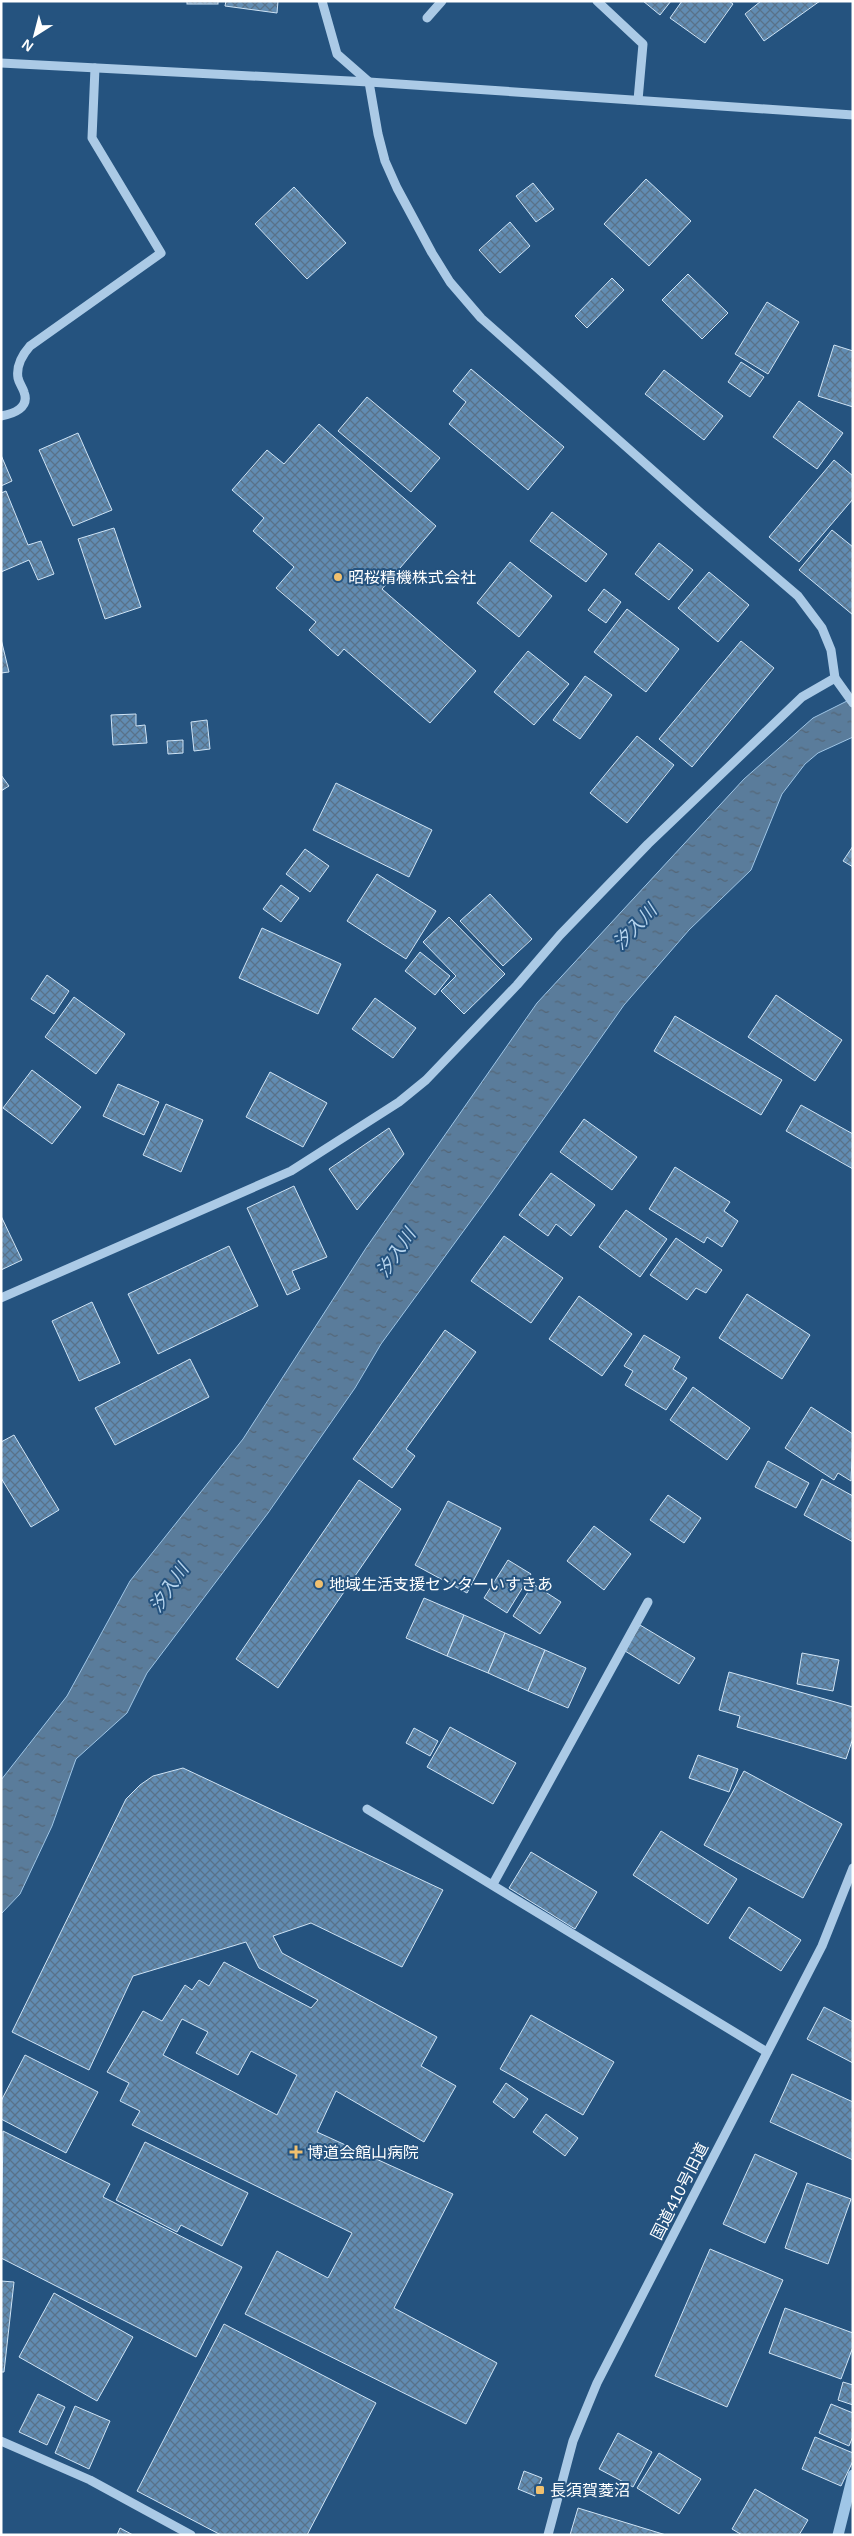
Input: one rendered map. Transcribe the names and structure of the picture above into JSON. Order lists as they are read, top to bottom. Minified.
{"streets":{"street":["国道410号旧道"]},"water":["汐入川"],"places":{"other":["昭桜精機株式会社","地域生活支援センターいすきあ"],"health":["博道会館山病院"],"transit":["長須賀菱沼"]},"north":"bottom left"}
